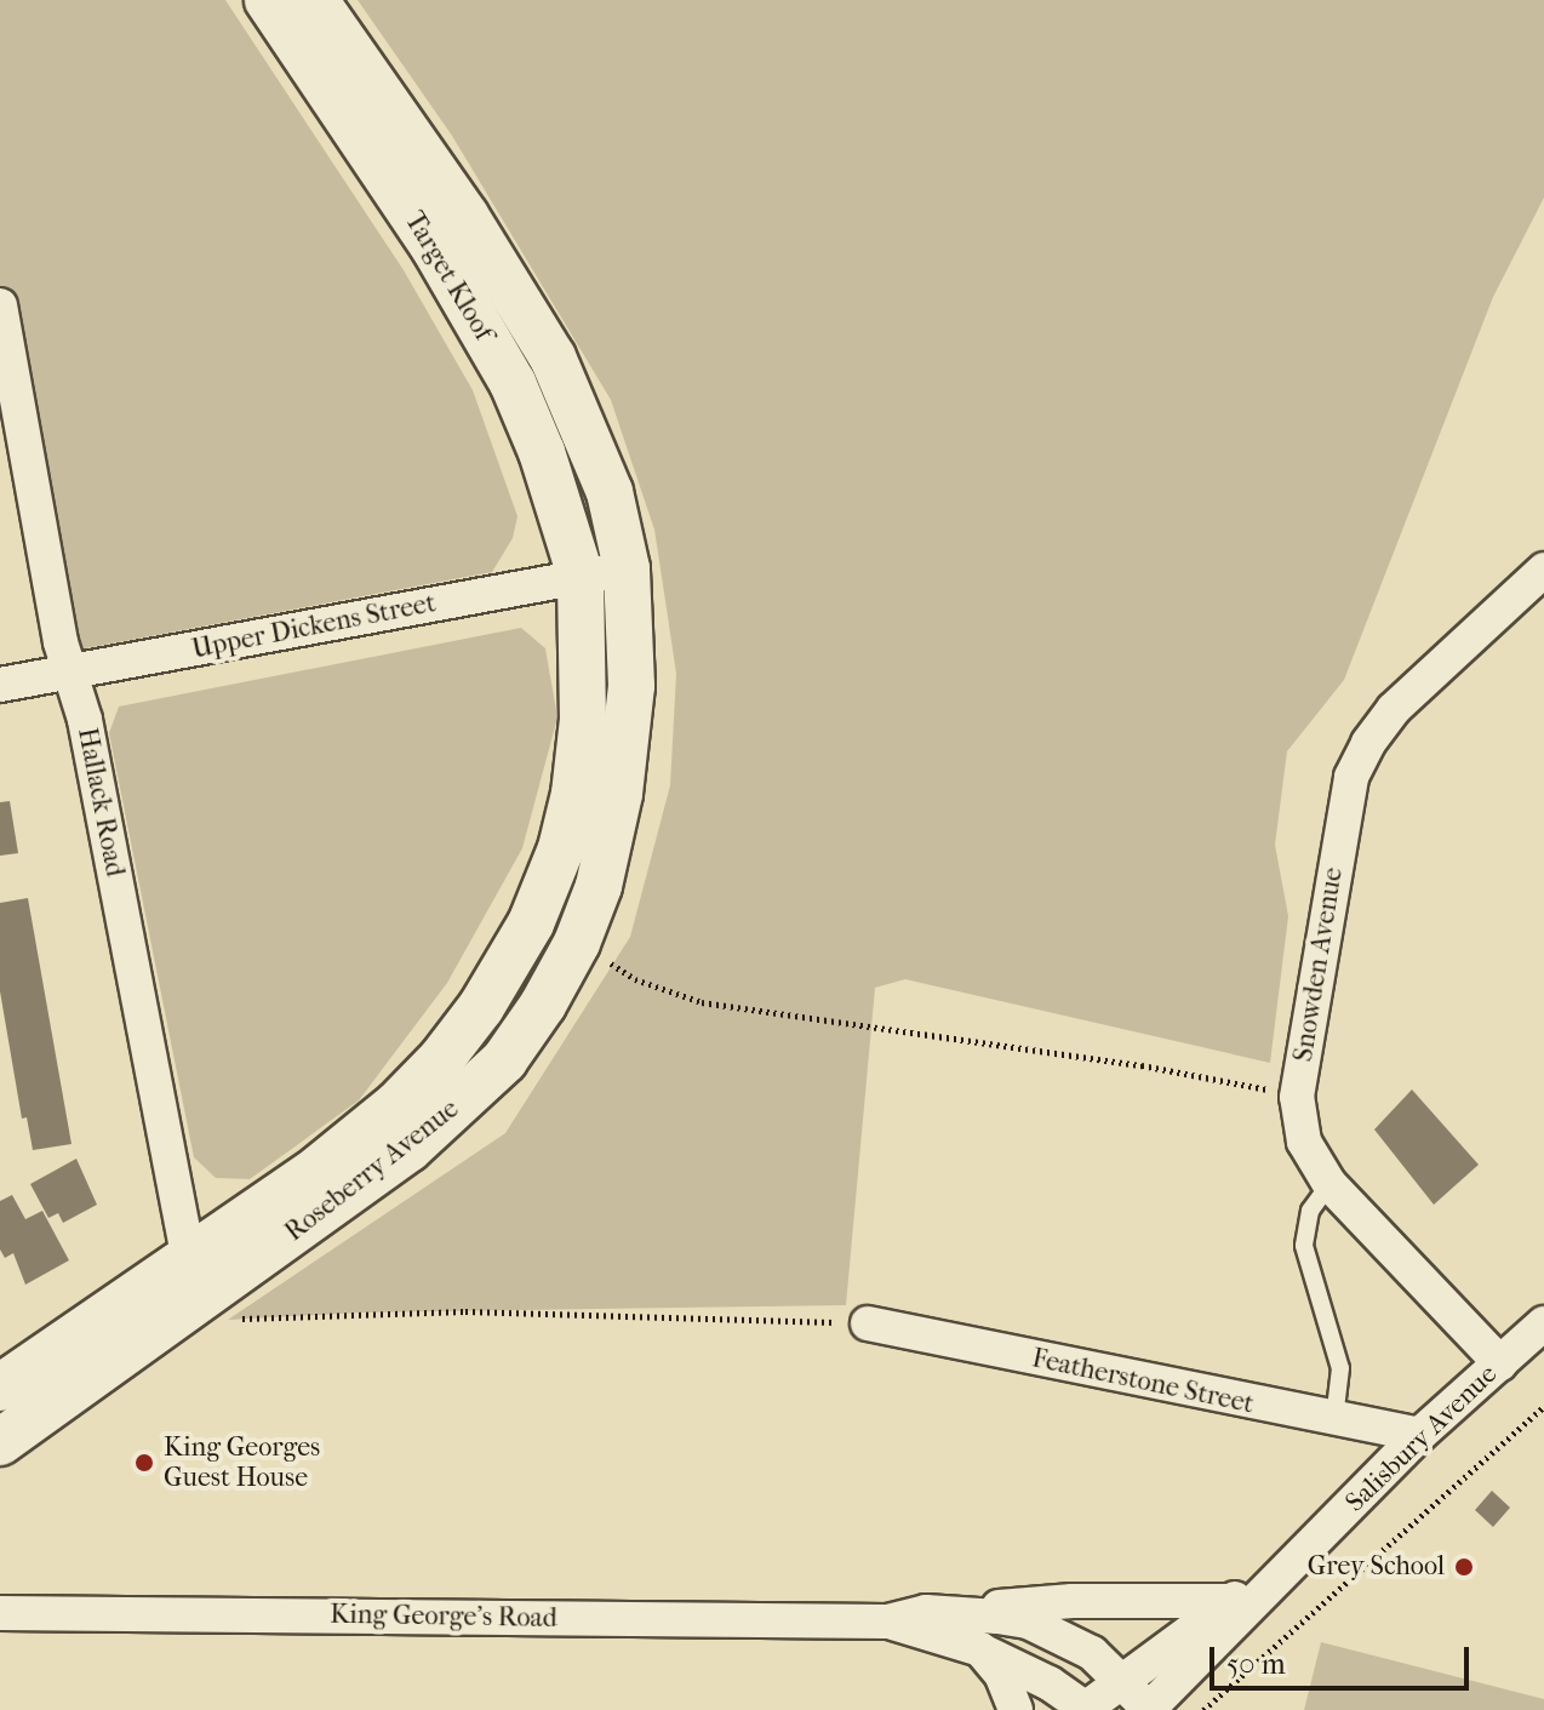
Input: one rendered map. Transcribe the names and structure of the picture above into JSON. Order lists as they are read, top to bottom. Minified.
{"streets":{"main road":["Target Kloof","Roseberry Avenue"],"street":["Upper Dickens Street","Hallack Road","Snowden Avenue","Featherstone Street","Salisbury Avenue","King George's Road"]},"crossings":[["Target Kloof","Upper Dickens Street"],["Target Kloof","Roseberry Avenue"],["Upper Dickens Street","Hallack Road"],["Upper Dickens Street","Roseberry Avenue"],["Hallack Road","Roseberry Avenue"],["Snowden Avenue","Salisbury Avenue"],["Featherstone Street","Salisbury Avenue"],["Salisbury Avenue","King George's Road"]],"places":["King Georges Guest House","Grey School"],"scale_bar":"50 m"}
